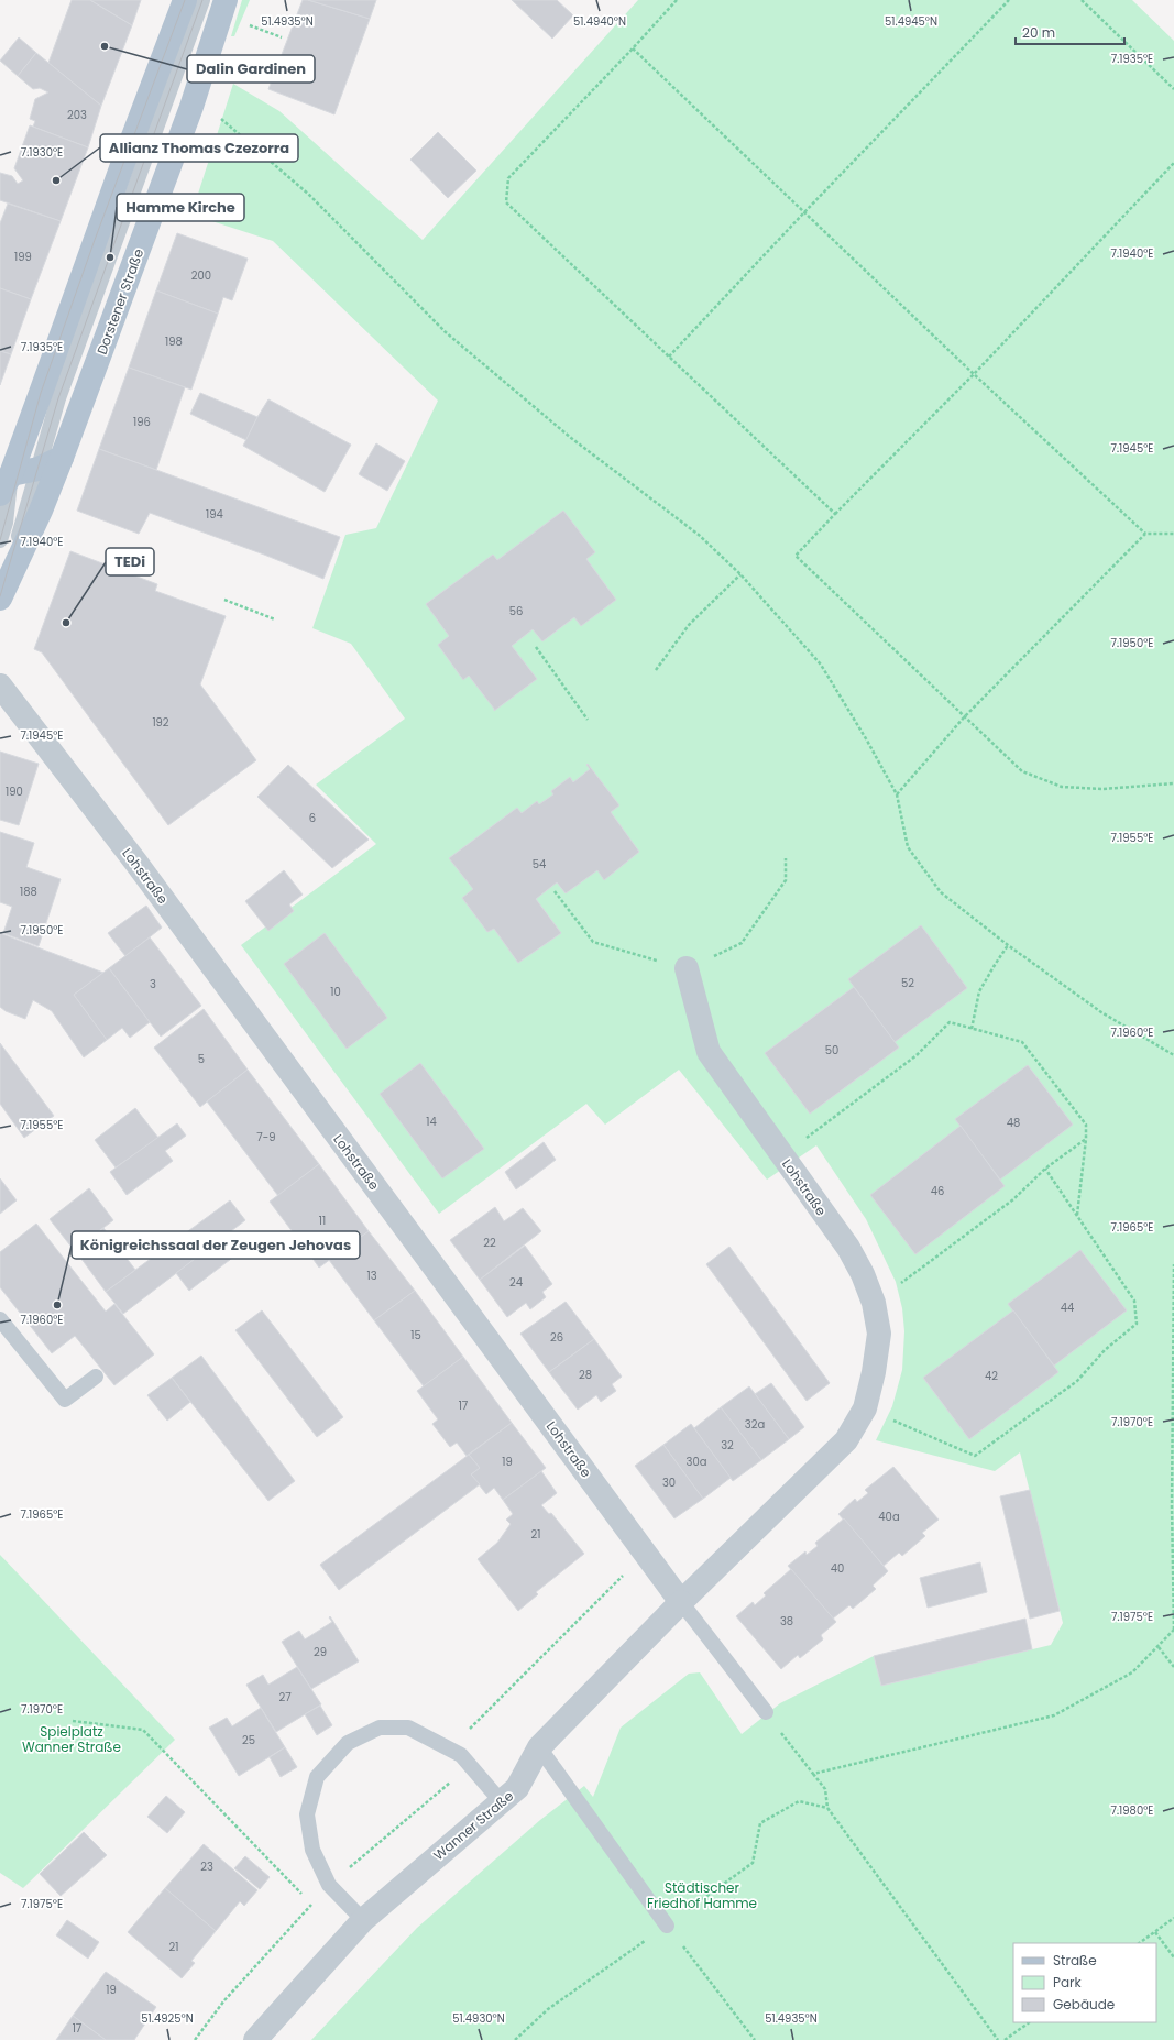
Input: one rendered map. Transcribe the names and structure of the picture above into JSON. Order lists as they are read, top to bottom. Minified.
{"streets":{"main road":["Dorstener Straße"],"street":["Lohstraße","Wanner Straße"]},"crossings":[["Lohstraße","Wanner Straße"]],"parks":["Spielplatz Wanner Straße","Städtischer Friedhof Hamme"],"places":["Dalin Gardinen","Allianz Thomas Czezorra","Hamme Kirche","TEDi","Königreichssaal der Zeugen Jehovas"],"house_numbers":["203","199","200","198","196","194","56","192","190","6","54","188","52","3","10","50","5","14","48","7-9","46","11","22","13","24","44","15","26","28","42","17","32a","32","19","30a","30","40a","21","40","38","29","27","25","23","21","19","17"],"legend":["Straße","Park","Gebäude"],"scale_bar":"20 m","coordinates":["51.4935°N","51.4940°N","51.4945°N","7.1935°E","7.1930°E","7.1940°E","7.1945°E","7.1950°E","7.1955°E","7.1960°E","7.1965°E","7.1970°E","7.1975°E","7.1980°E","51.4925°N","51.4930°N"]}
